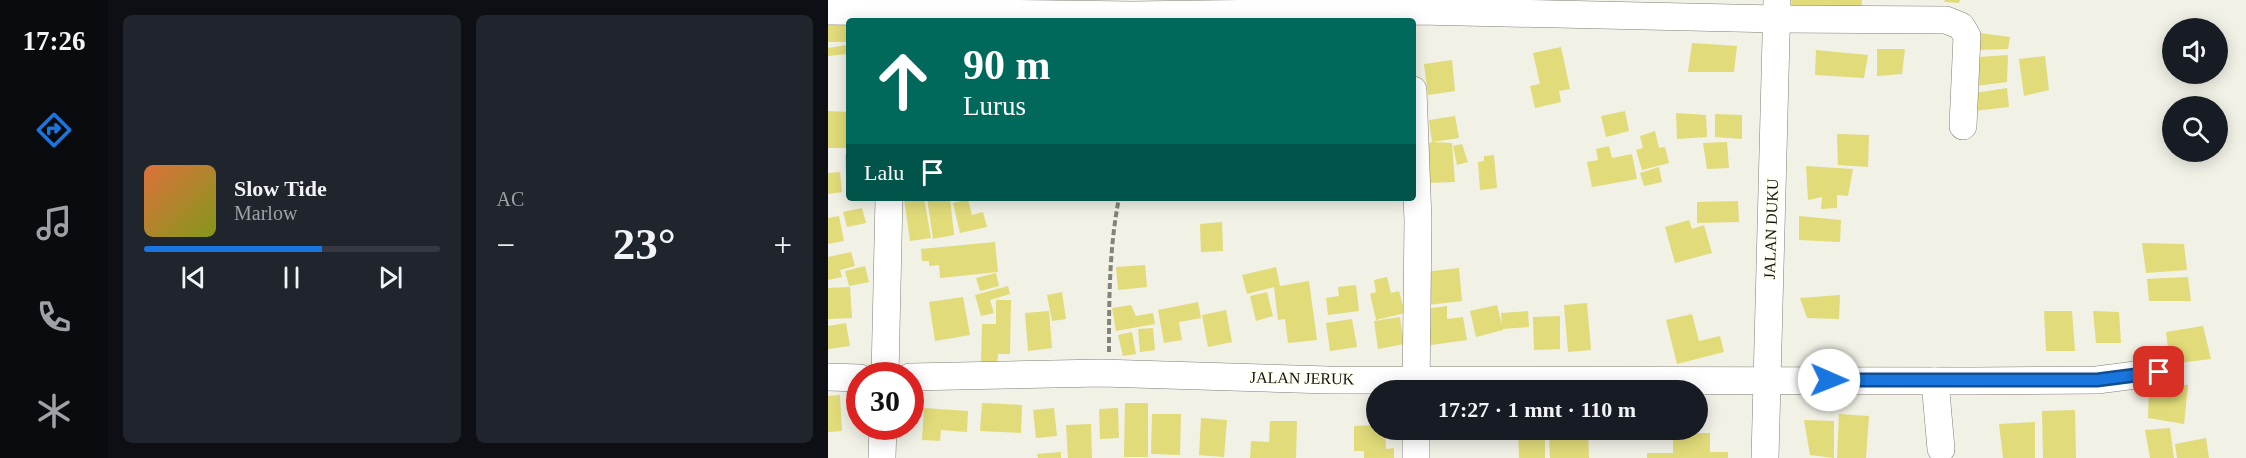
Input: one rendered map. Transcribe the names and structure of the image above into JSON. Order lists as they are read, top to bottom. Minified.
{"streets":{"street":["JALAN DUKU","JALAN JERUK"]},"crossings":[["JALAN DUKU","JALAN JERUK"]],"page":{"tabs":"17:26","tile":"AC","turn":["90 m","Lurus"],"then":"Lalu","song":["Slow Tide","Marlow"],"heat":["−","23°","+"],"limit":"30","trip":"17:27 · 1 mnt · 110 m"}}
